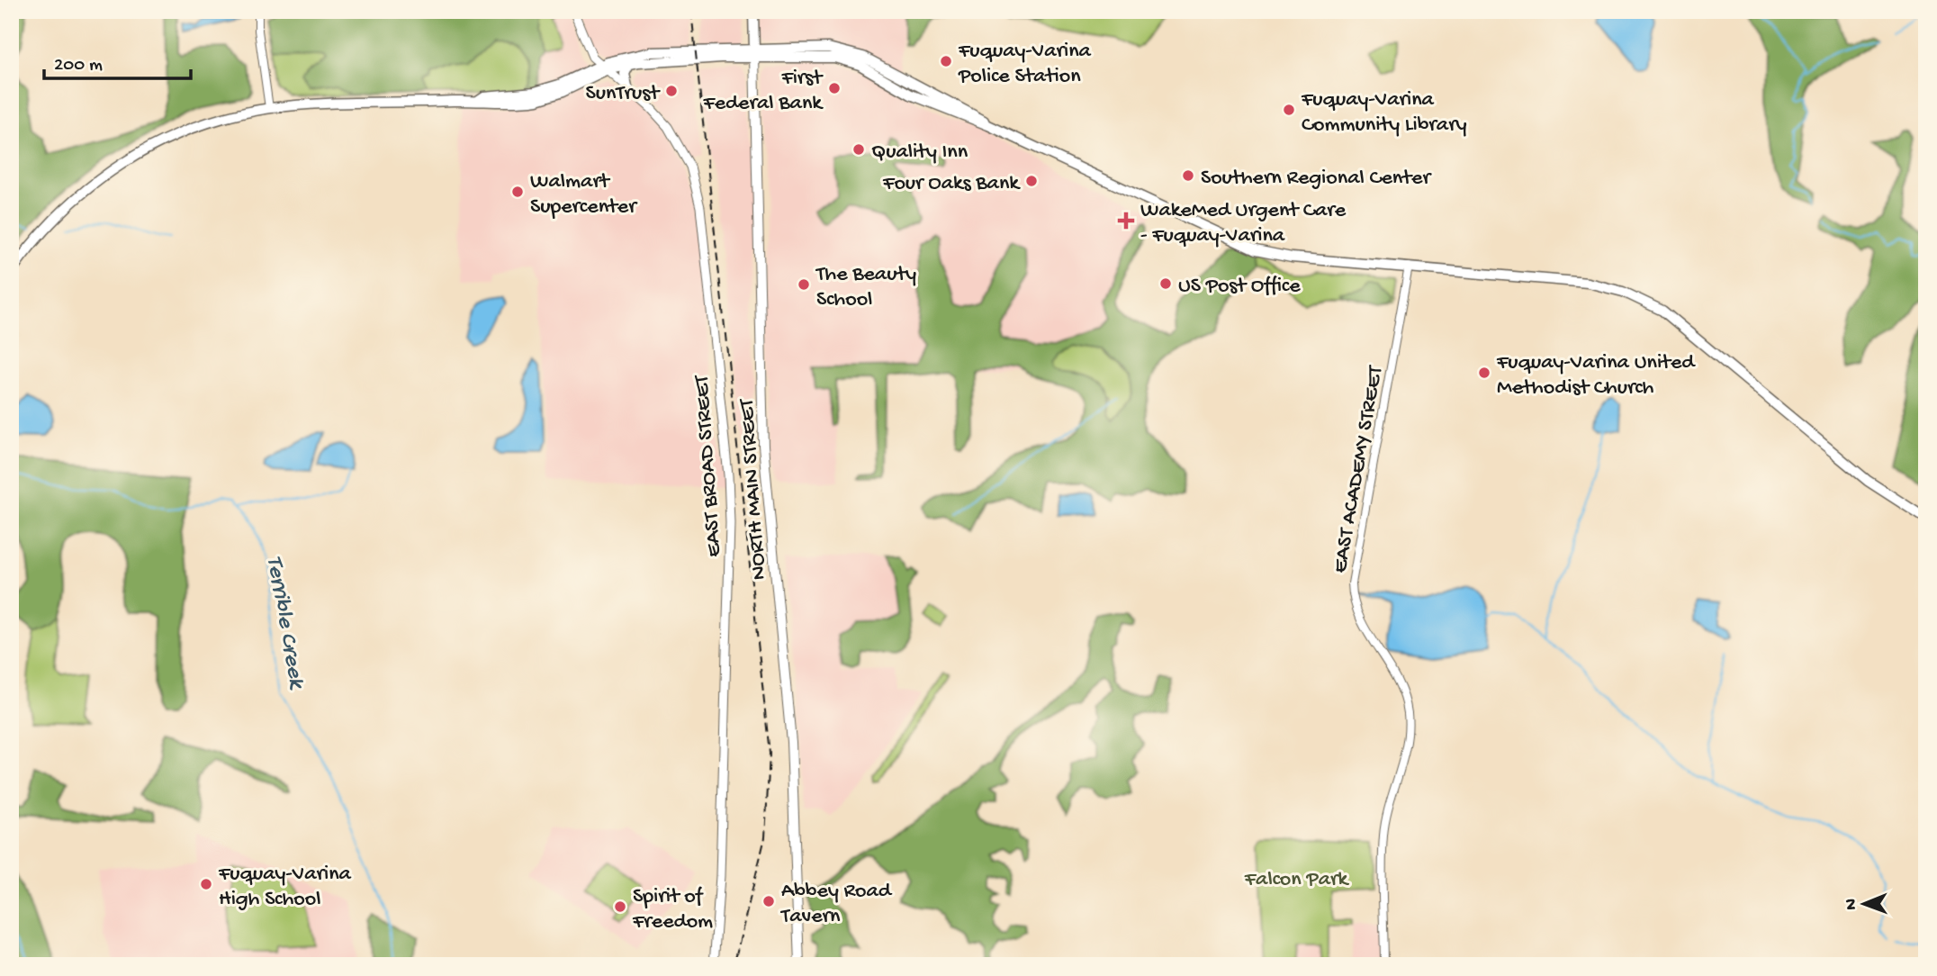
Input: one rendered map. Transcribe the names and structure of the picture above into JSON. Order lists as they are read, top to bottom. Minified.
{"streets":{"highway":["NORTH MAIN STREET"],"main road":["EAST BROAD STREET"],"street":["EAST ACADEMY STREET"]},"water":["Terrible Creek"],"parks":["Falcon Park"],"places":{"other":["Fuquay-Varina Police Station","First Federal Bank","SunTrust","Fuquay-Varina Community Library","Quality Inn","Southern Regional Center","Four Oaks Bank","Walmart Supercenter","US Post Office","The Beauty School","Fuquay-Varina United Methodist Church","Fuquay-Varina High School","Abbey Road Tavern","Spirit of Freedom"],"health":["WakeMed Urgent Care - Fuquay-Varina"]},"scale_bar":"200 m","north":"left"}
